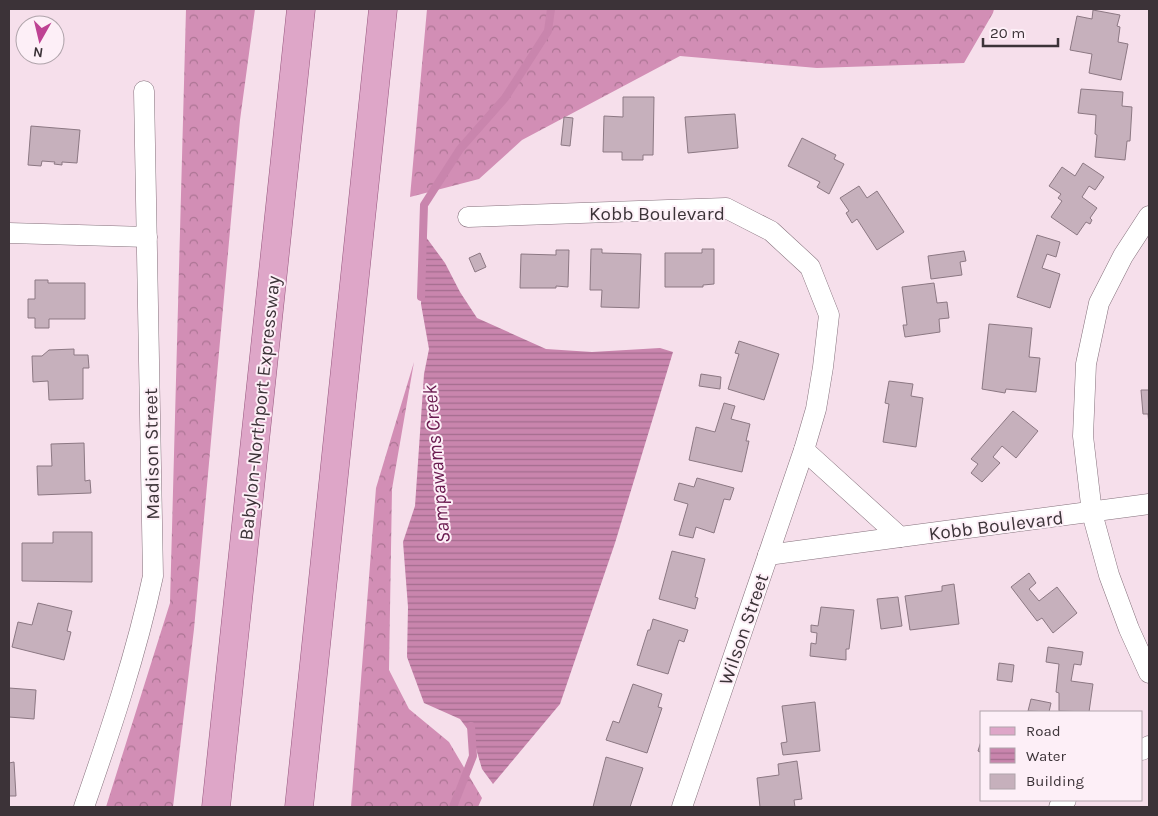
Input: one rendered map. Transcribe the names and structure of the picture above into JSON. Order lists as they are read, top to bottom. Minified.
{"streets":{"main road":["Babylon-Northport Expressway"],"street":["Kobb Boulevard","Madison Street","Wilson Street"]},"crossings":[["Kobb Boulevard","Wilson Street"]],"water":["Sampawams Creek"],"legend":["Road","Water","Building"],"scale_bar":"20 m","north":"bottom"}
